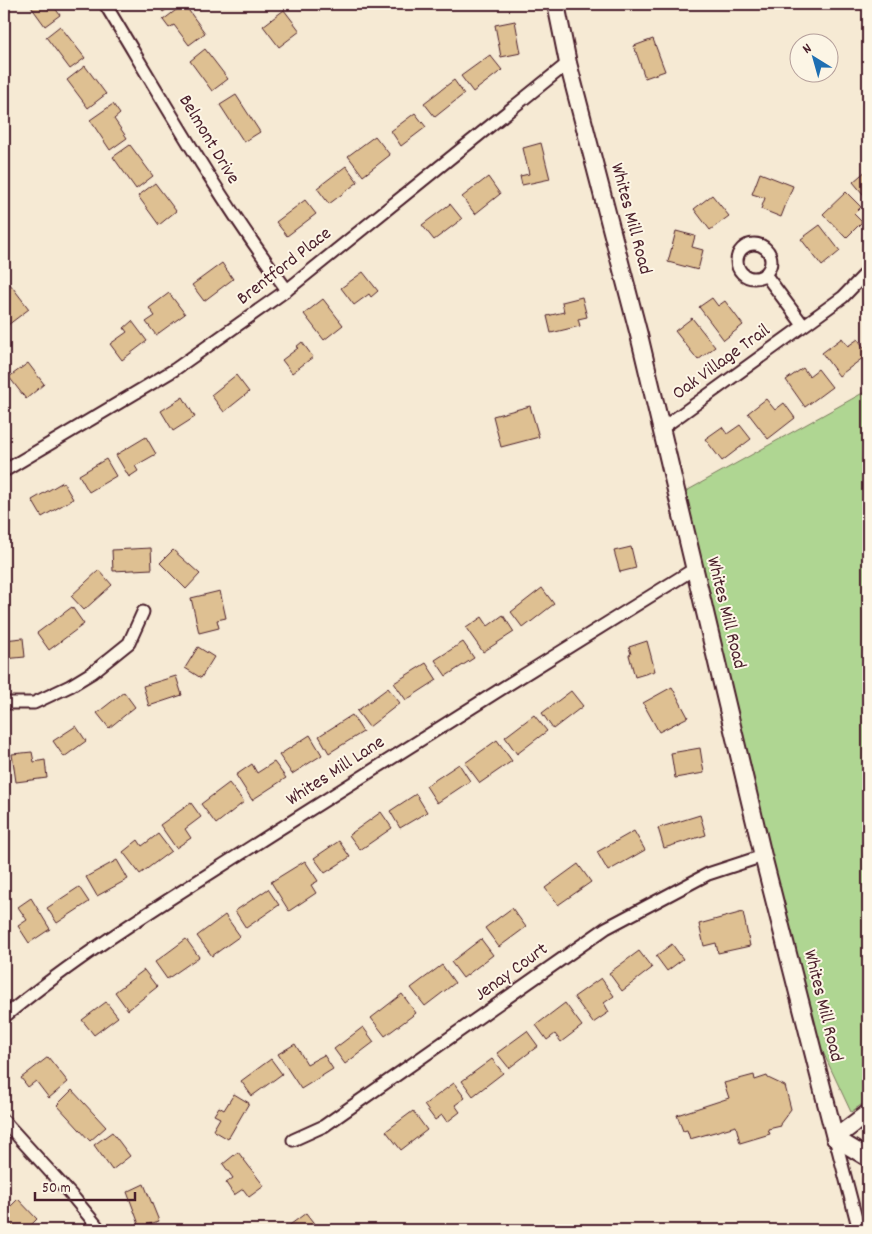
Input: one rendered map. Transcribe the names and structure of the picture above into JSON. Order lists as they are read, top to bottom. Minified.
{"streets":{"street":["Belmont Drive","Whites Mill Road","Brentford Place","Oak Village Trail","Whites Mill Lane","Jenay Court"]},"crossings":[["Belmont Drive","Brentford Place"],["Whites Mill Road","Brentford Place"],["Whites Mill Road","Oak Village Trail"],["Whites Mill Road","Whites Mill Lane"],["Whites Mill Road","Jenay Court"]],"scale_bar":"50 m","north":"top left"}
